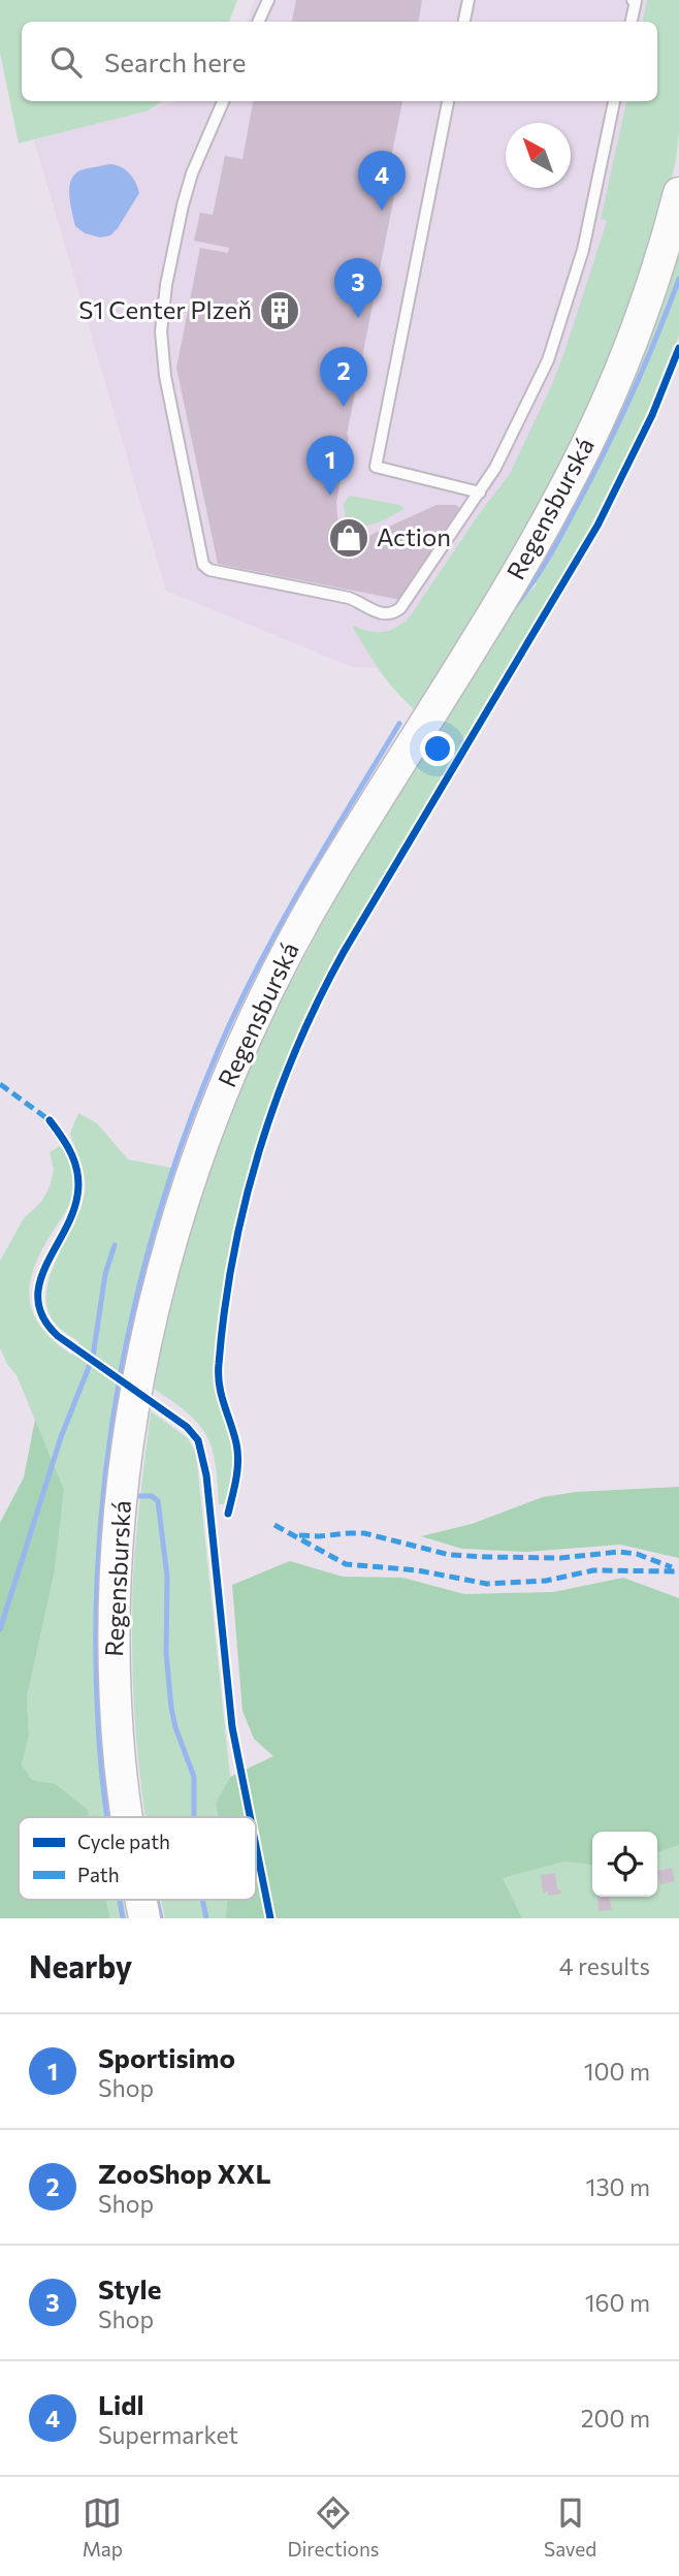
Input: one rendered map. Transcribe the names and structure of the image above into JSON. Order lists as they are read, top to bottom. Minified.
{"streets":{"main road":["Regensburská"]},"places":{"building":["S1 Center Plzeň"],"shop":["Action"]},"legend":["Cycle path","Path"],"north":"top left","page":{"search":"Search here","pins":["4","3","2","1"],"heading":["Nearby","4 results"],"list":[{"mark":"1","name":"Sportisimo","note":"Shop","value":"100 m"},{"mark":"2","name":"ZooShop XXL","note":"Shop","value":"130 m"},{"mark":"3","name":"Style","note":"Shop","value":"160 m"},{"mark":"4","name":"Lidl","note":"Supermarket","value":"200 m"}],"nav":["Map","Directions","Saved"]}}
